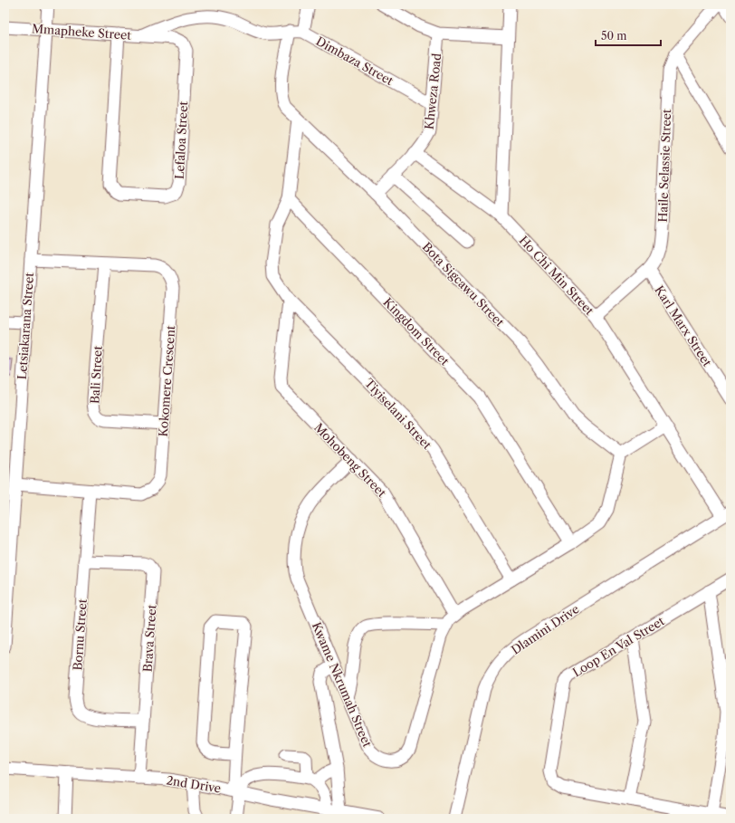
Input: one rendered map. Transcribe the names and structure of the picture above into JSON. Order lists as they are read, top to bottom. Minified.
{"streets":{"street":["Mmapheke Street","Dimbaza Street","Khweza Road","Lefaloa Street","Haile Selassie Street","Ho Chi Min Street","Bota Sigcawu Street","Letsiakarana Street","Karl Marx Street","Kingdom Street","Bali Street","Kokomere Crescent","Tiyiselani Street","Mohobeng Street","Dlamini Drive","Bornu Street","Brava Street","Loop En Val Street","Kwame Nkrumah Street","2nd Drive"]},"crossings":[["Mmapheke Street","Dimbaza Street"],["Mmapheke Street","Lefaloa Street"],["Mmapheke Street","Bota Sigcawu Street"],["Mmapheke Street","Letsiakarana Street"],["Dimbaza Street","Khweza Road"],["Khweza Road","Ho Chi Min Street"],["Khweza Road","Bota Sigcawu Street"],["Haile Selassie Street","Ho Chi Min Street"],["Haile Selassie Street","Karl Marx Street"],["Ho Chi Min Street","Dlamini Drive"],["Bota Sigcawu Street","Kwame Nkrumah Street"],["Letsiakarana Street","Kokomere Crescent"],["Kingdom Street","Tiyiselani Street"],["Kingdom Street","Kwame Nkrumah Street"],["Bali Street","Kokomere Crescent"],["Kokomere Crescent","Bornu Street"],["Tiyiselani Street","Mohobeng Street"],["Tiyiselani Street","Kwame Nkrumah Street"],["Mohobeng Street","Kwame Nkrumah Street"],["Bornu Street","Brava Street"],["Brava Street","2nd Drive"]],"scale_bar":"50 m"}
